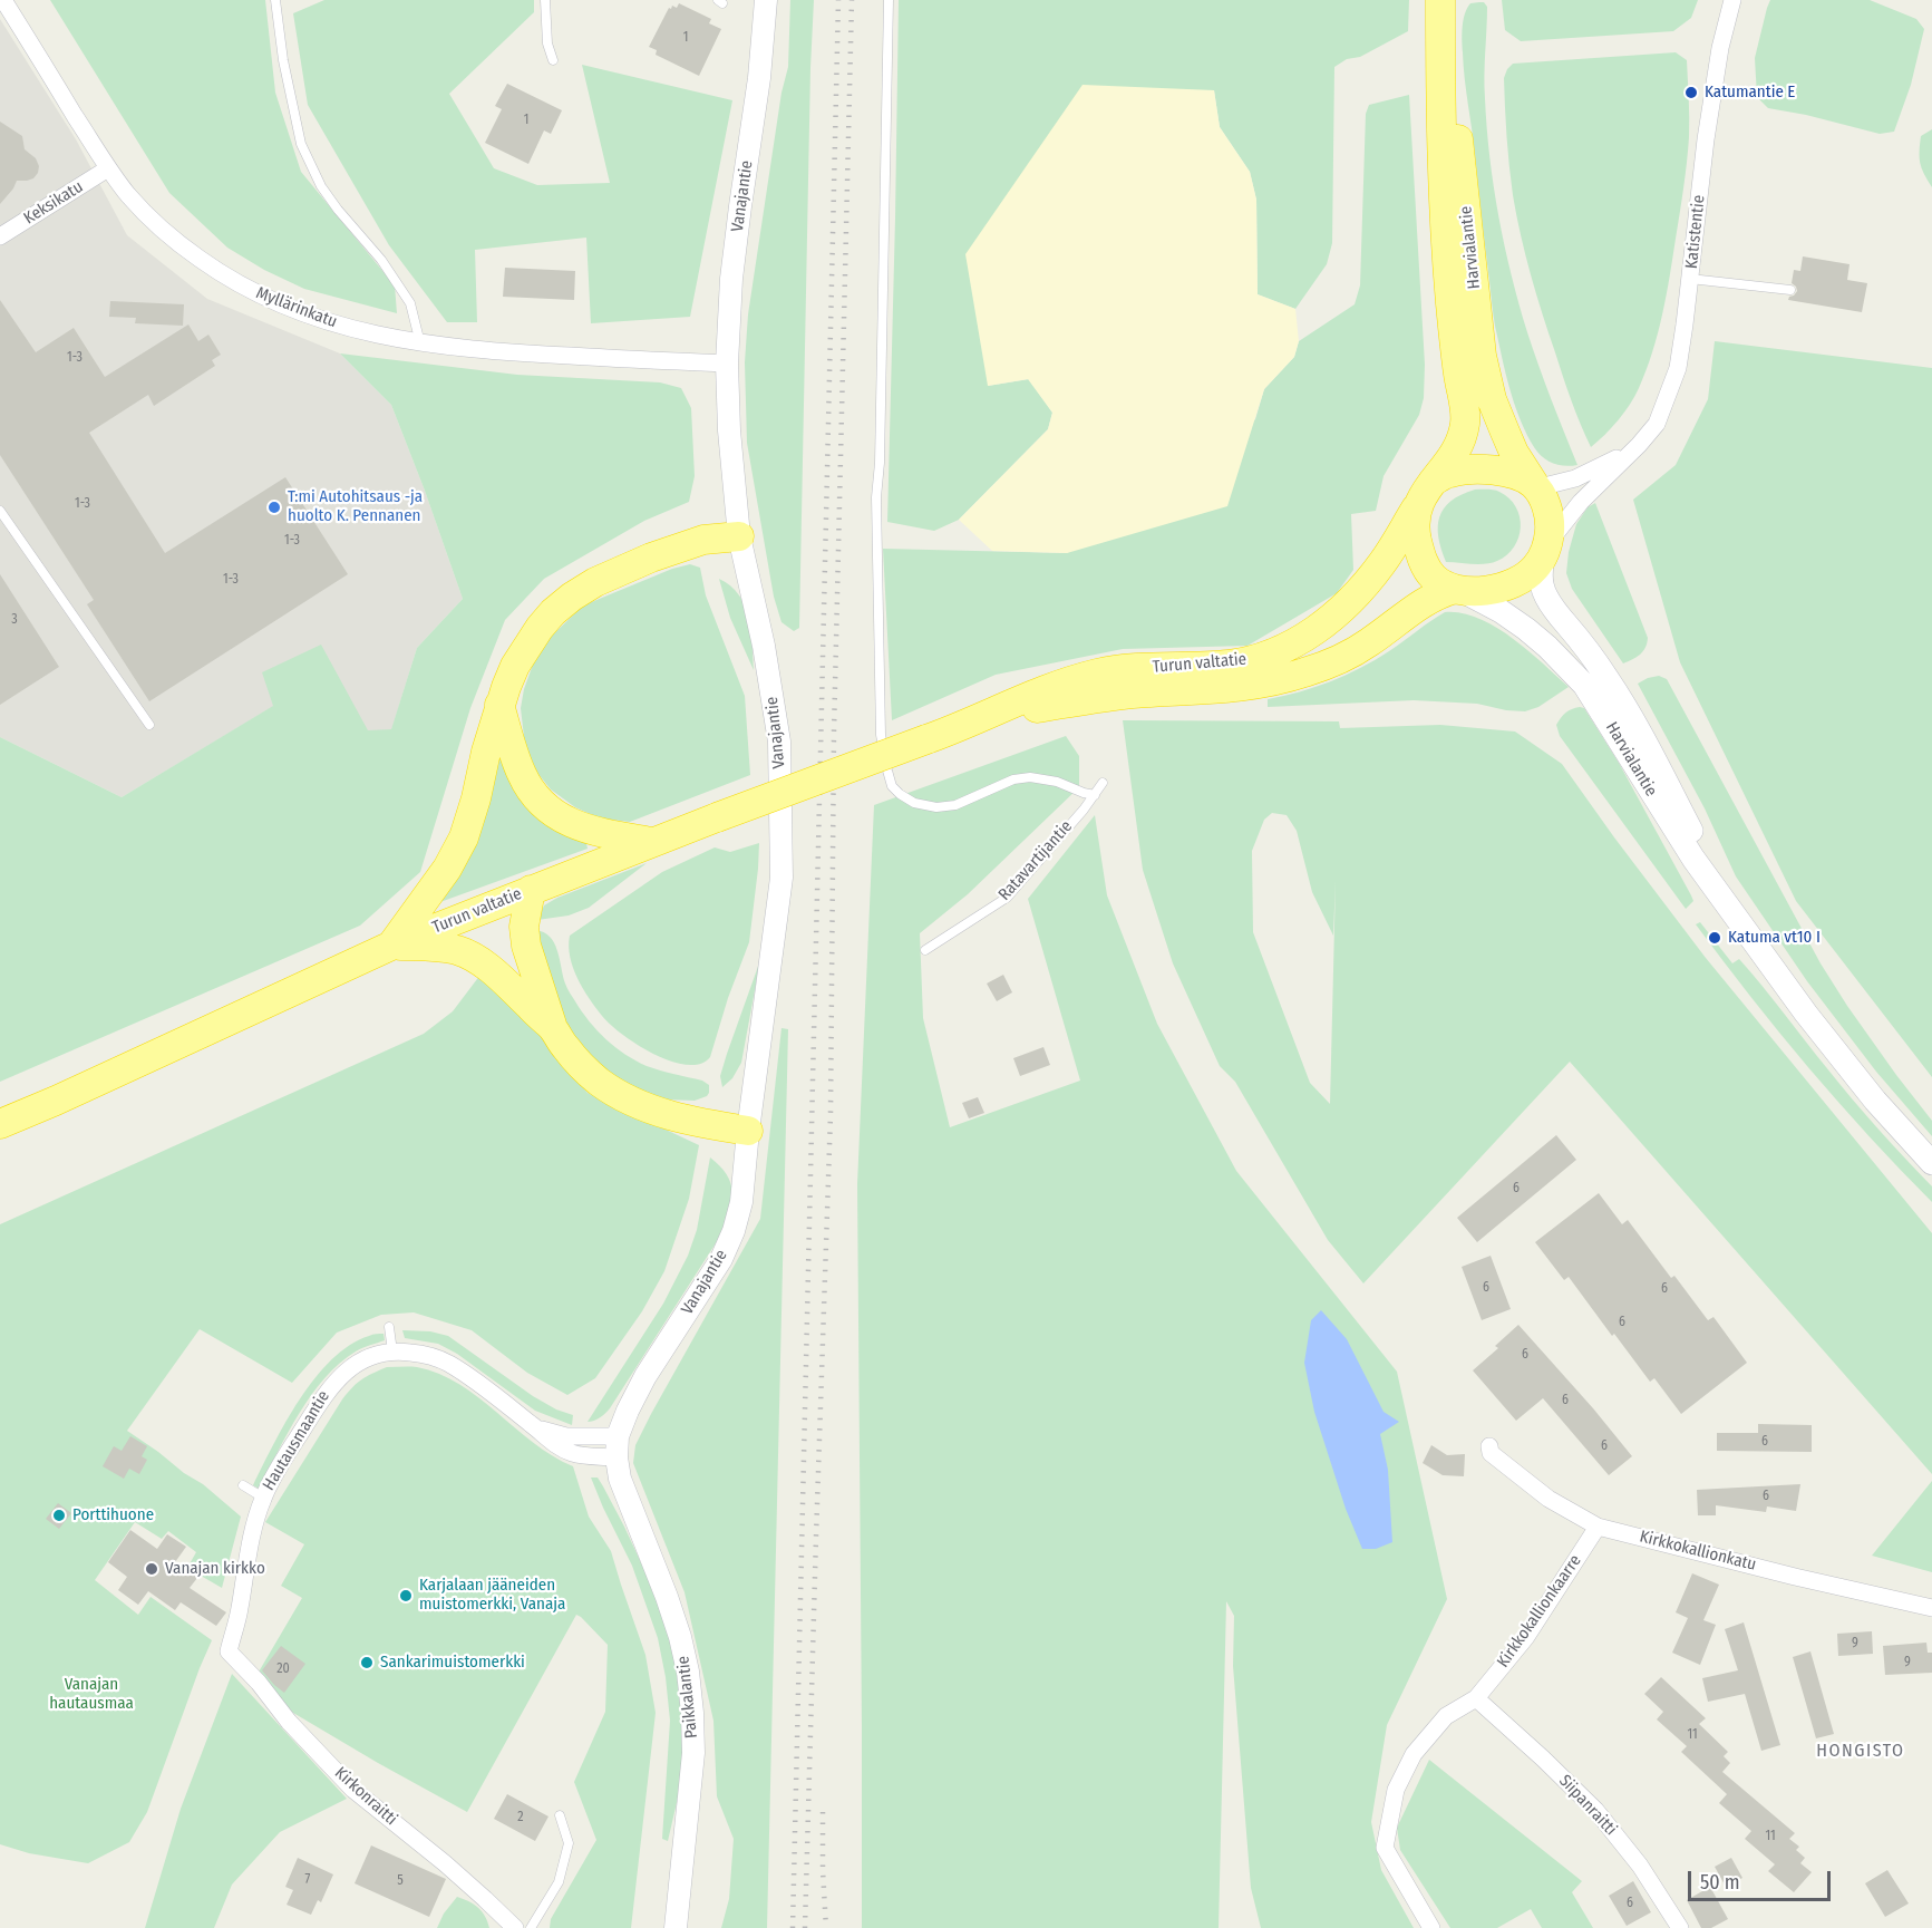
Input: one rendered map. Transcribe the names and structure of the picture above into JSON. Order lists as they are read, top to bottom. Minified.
{"streets":{"highway":["Harvialantie","Turun valtatie"],"street":["Vanajantie","Keksikatu","Katistentie","Myllärinkatu","Hautausmaantie","Kirkkokallionkatu","Kirkkokallionkaarre","Paikkalantie","Kirkonraitti","Siipanraitti"],"lane":["Ratavartijantie"]},"crossings":[["Vanajantie","Myllärinkatu"],["Vanajantie","Hautausmaantie"],["Vanajantie","Paikkalantie"],["Keksikatu","Myllärinkatu"],["Katistentie","Harvialantie"],["Katistentie","Turun valtatie"],["Harvialantie","Turun valtatie"],["Hautausmaantie","Paikkalantie"],["Hautausmaantie","Kirkonraitti"],["Kirkkokallionkatu","Kirkkokallionkaarre"],["Kirkkokallionkaarre","Siipanraitti"]],"districts":["HONGISTO"],"parks":["Vanajan hautausmaa"],"places":["Katumantie E","T:mi Autohitsaus -ja huolto K. Pennanen","Katuma vt10 I","Porttihuone","Vanajan kirkko","Karjalaan jääneiden muistomerkki, Vanaja","Sankarimuistomerkki"],"house_numbers":["1","1","1-3","1-3","1-3","1-3","3","6","6","6","6","6","6","6","6","6","9","9","20","11","2","11","7","5","6"],"scale_bar":"50 m"}
